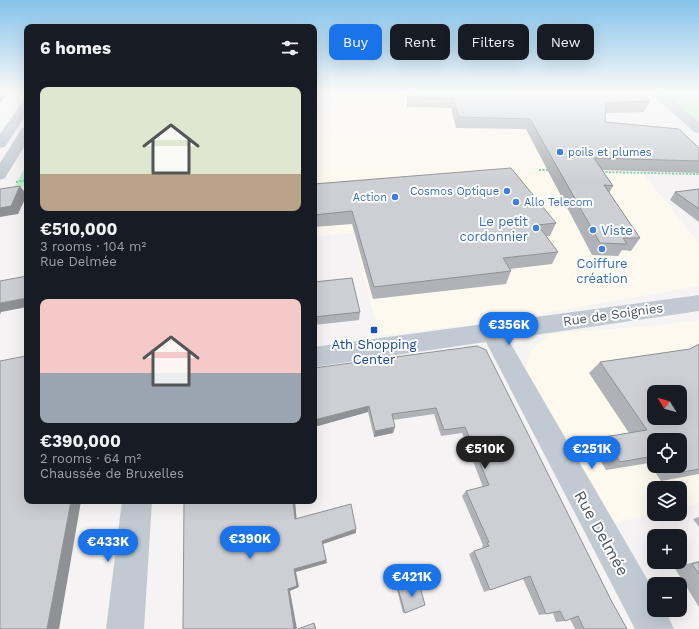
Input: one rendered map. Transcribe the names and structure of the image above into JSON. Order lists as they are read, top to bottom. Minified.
{"streets":{"street":["Rue de Soignies","Rue Delmée"]},"crossings":[["Rue de Soignies","Rue Delmée"]],"places":{"other":["poils et plumes","Cosmos Optique","Action","Allo Telecom","Le petit cordonnier","Viste","Coiffure création"],"transit":["Ath Shopping Center"]},"north":"top left","page":{"chip":["Buy","Rent","Filters","New"],"heading":"6 homes","list":[{"name":"€510,000","note":"3 rooms · 104 m² · Rue Delmée"},{"name":"€390,000","note":"2 rooms · 64 m² · Chaussée de Bruxelles"}],"price":["€356K","€510K","€251K","€390K","€433K","€421K"],"map_buttons":["+","−"]}}
